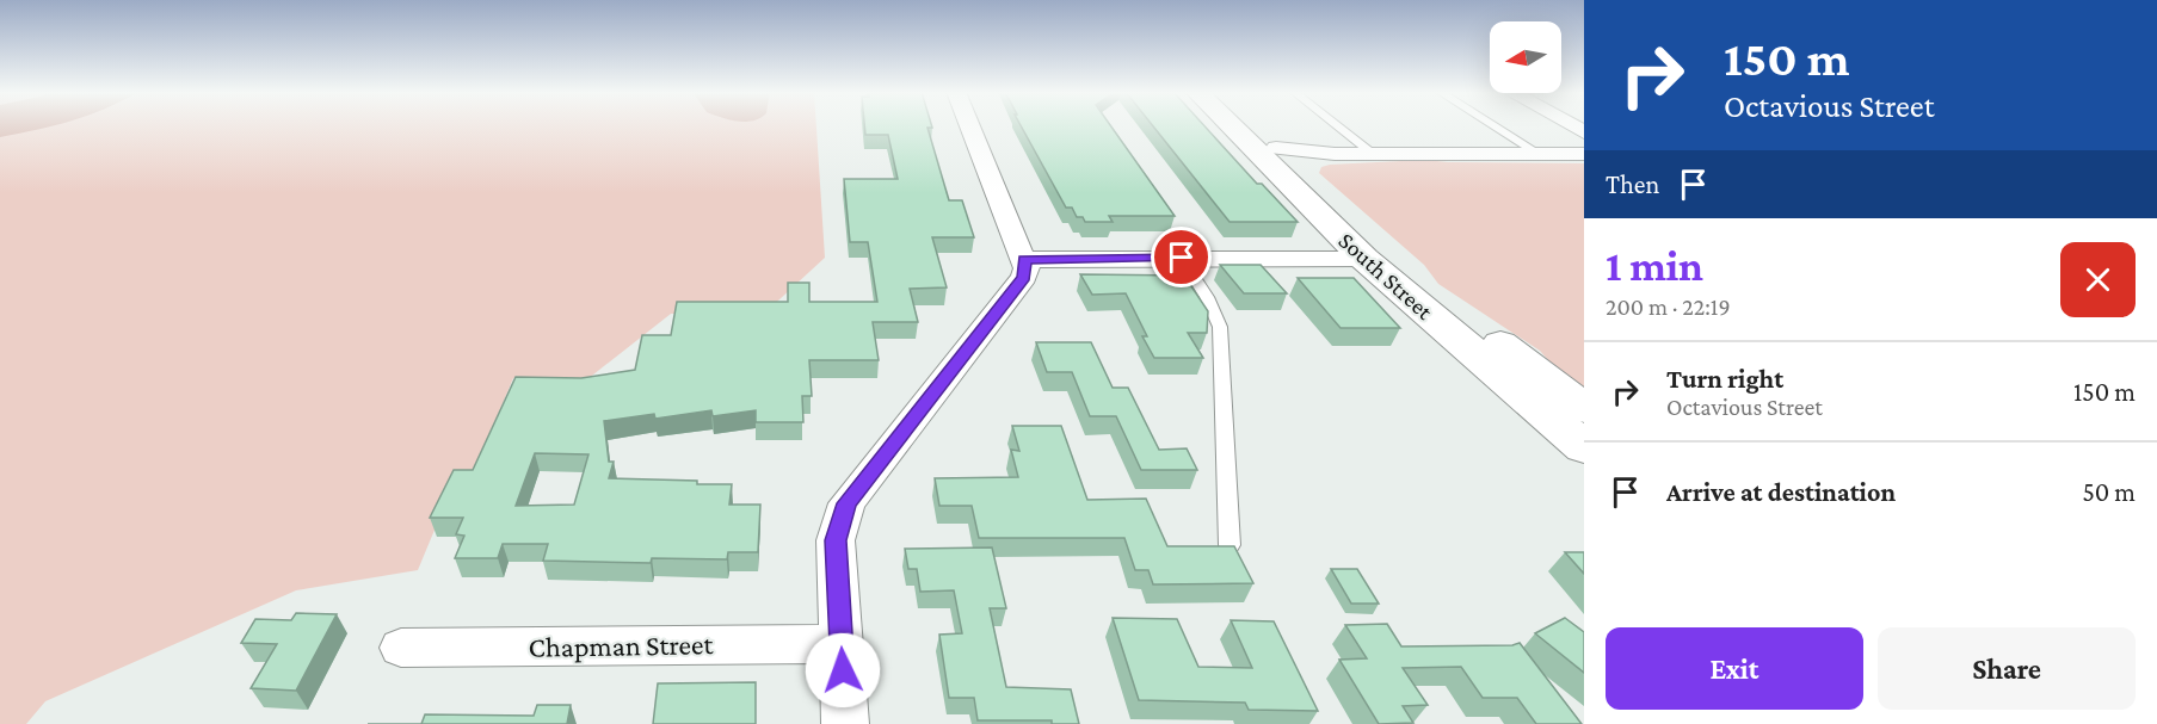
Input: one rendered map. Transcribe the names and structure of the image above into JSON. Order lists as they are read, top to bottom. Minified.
{"streets":{"street":["South Street","Chapman Street"]},"north":"left","page":{"turn":["150 m","Octavious Street"],"then":"Then","heading":["1 min","200 m · 22:19"],"list":[{"name":"Turn right","note":"Octavious Street","value":"150 m"},{"name":"Arrive at destination","value":"50 m"}],"buttons":["Exit","Share"]}}
